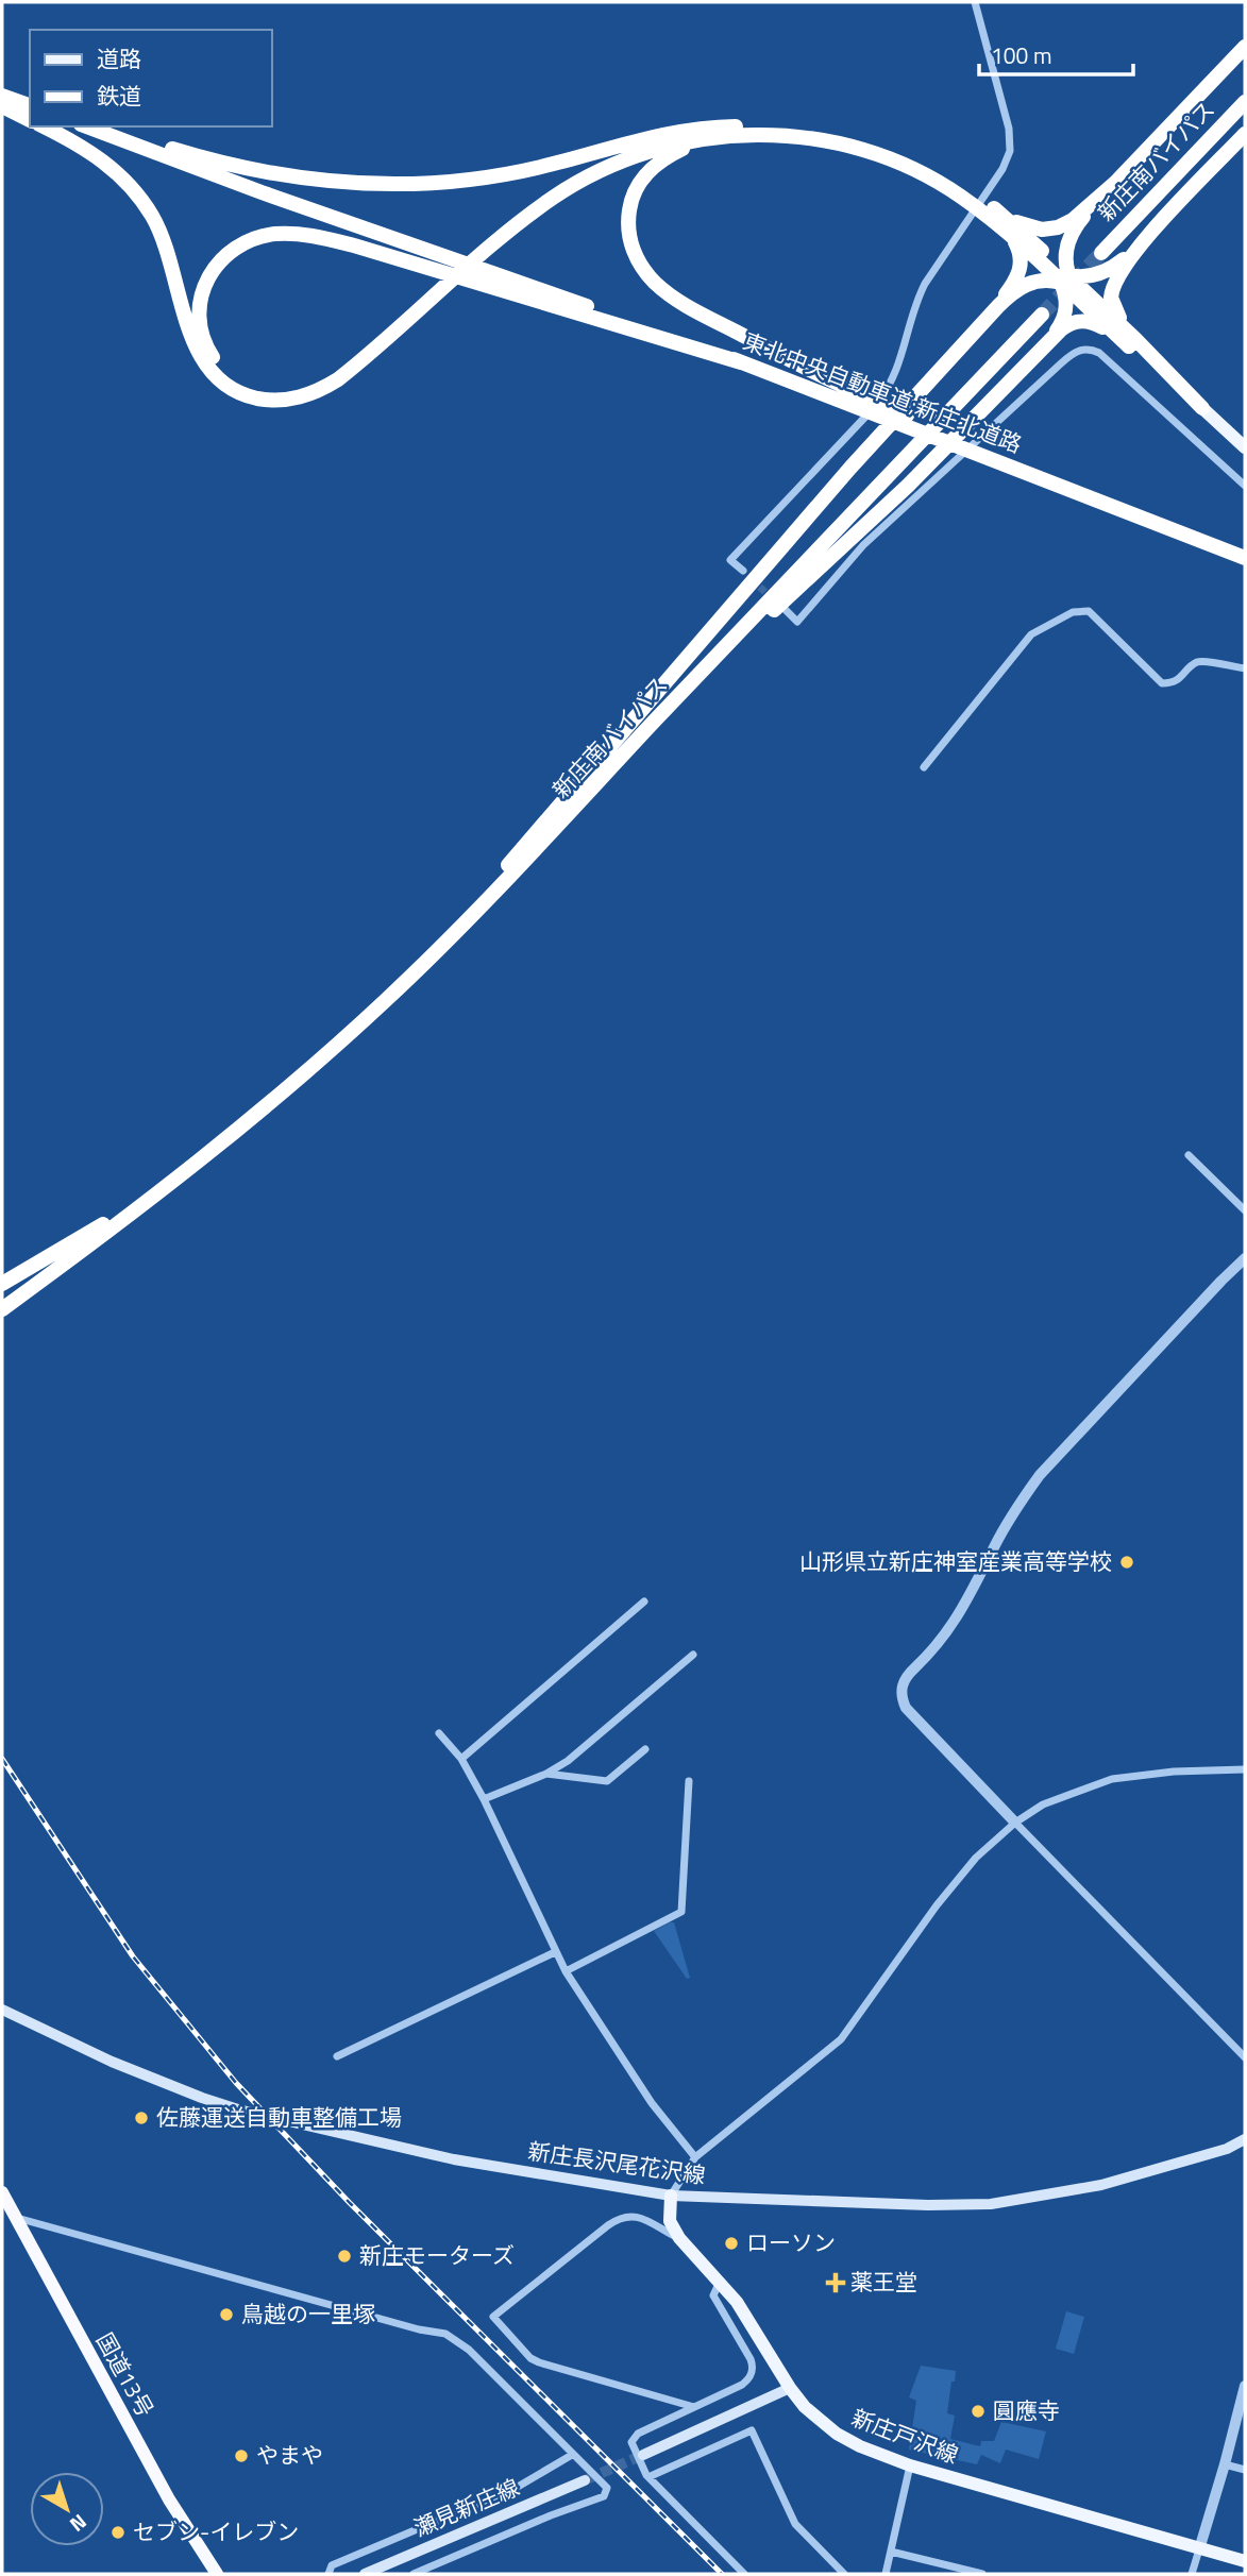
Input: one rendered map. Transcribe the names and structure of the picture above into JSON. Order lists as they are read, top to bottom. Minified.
{"streets":{"highway":["新庄南バイパス","東北中央自動車道;新庄北道路","国道13号"],"main road":["新庄長沢尾花沢線","新庄戸沢線","瀬見新庄線"]},"crossings":[["新庄長沢尾花沢線","新庄戸沢線"]],"places":{"other":["山形県立新庄神室産業高等学校","佐藤運送自動車整備工場","ローソン","新庄モーターズ","鳥越の一里塚","圓應寺","やまや","セブン-イレブン"],"health":["薬王堂"]},"legend":["道路","鉄道"],"scale_bar":"100 m","north":"bottom right"}
